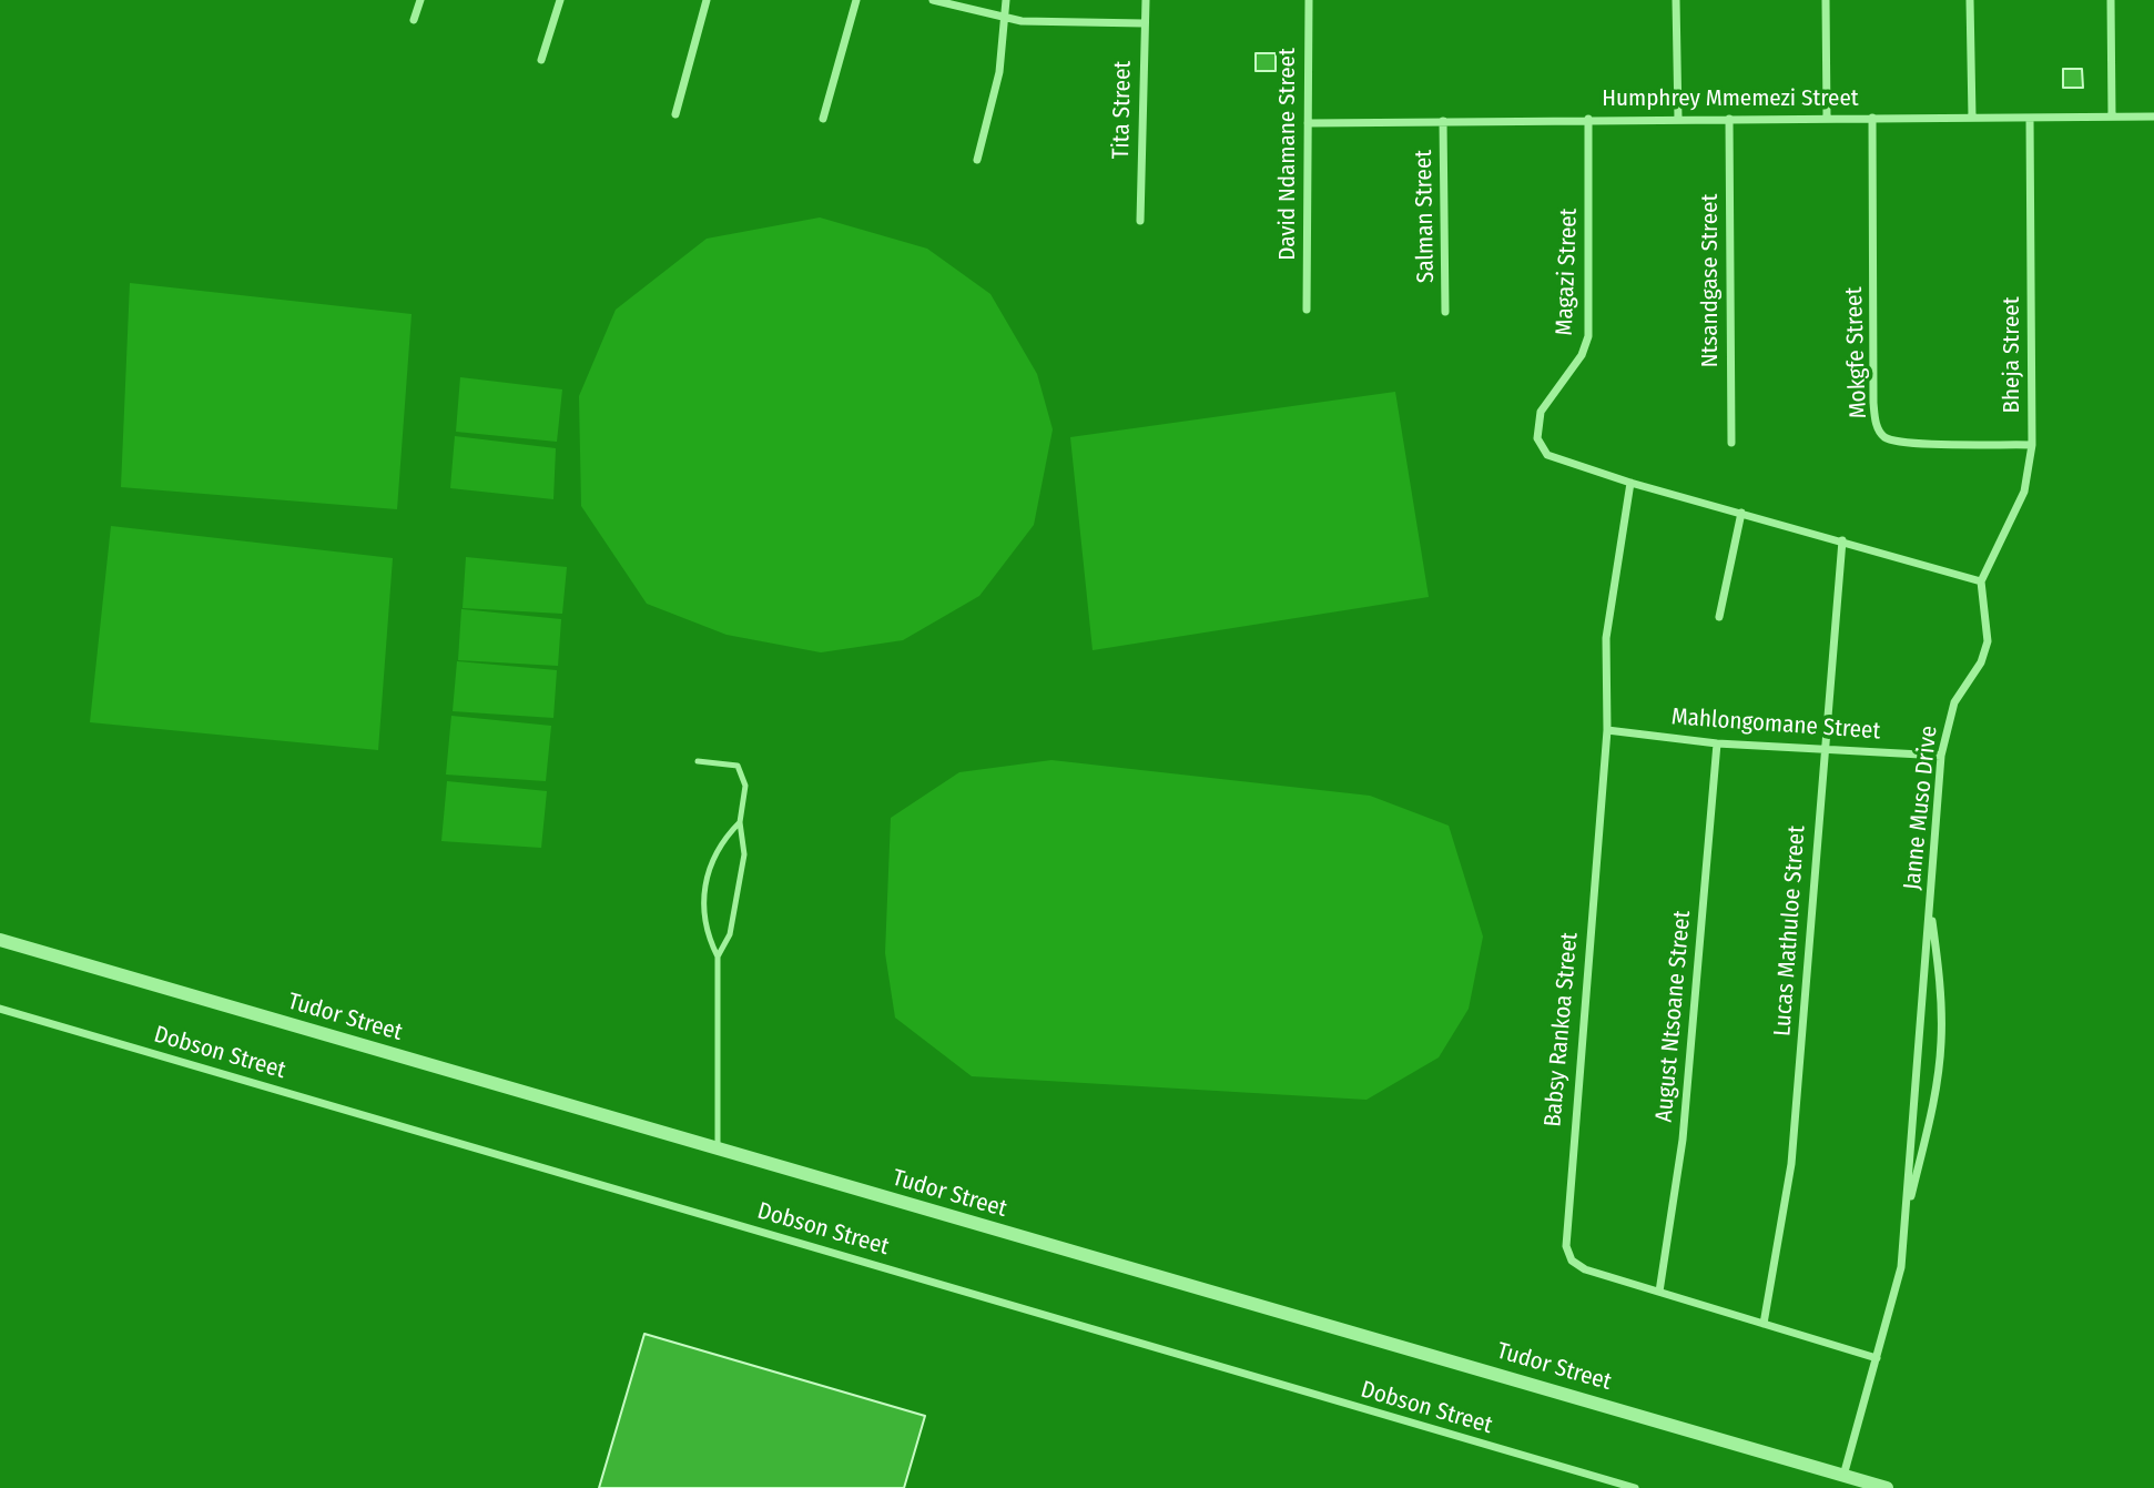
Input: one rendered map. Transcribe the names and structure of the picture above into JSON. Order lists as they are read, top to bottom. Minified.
{"streets":{"street":["Humphrey Mmemezi Street","Tita Street","David Ndamane Street","Salman Street","Magazi Street","Ntsandgase Street","Mokgfe Street","Bheja Street","Mahlongomane Street","Janne Muso Drive","Lucas Mathuloe Street","August Ntsoane Street","Tudor Street","Babsy Rankoa Street","Dobson Street"]},"crossings":[["Humphrey Mmemezi Street","David Ndamane Street"],["Humphrey Mmemezi Street","Salman Street"],["Humphrey Mmemezi Street","Magazi Street"],["Humphrey Mmemezi Street","Ntsandgase Street"],["Humphrey Mmemezi Street","Mokgfe Street"],["Humphrey Mmemezi Street","Bheja Street"],["Magazi Street","Babsy Rankoa Street"],["Mokgfe Street","Bheja Street"],["Bheja Street","Janne Muso Drive"],["Mahlongomane Street","Janne Muso Drive"],["Mahlongomane Street","Lucas Mathuloe Street"],["Mahlongomane Street","August Ntsoane Street"],["Mahlongomane Street","Babsy Rankoa Street"],["Janne Muso Drive","Tudor Street"],["Janne Muso Drive","Babsy Rankoa Street"],["Lucas Mathuloe Street","Babsy Rankoa Street"],["August Ntsoane Street","Babsy Rankoa Street"]]}
